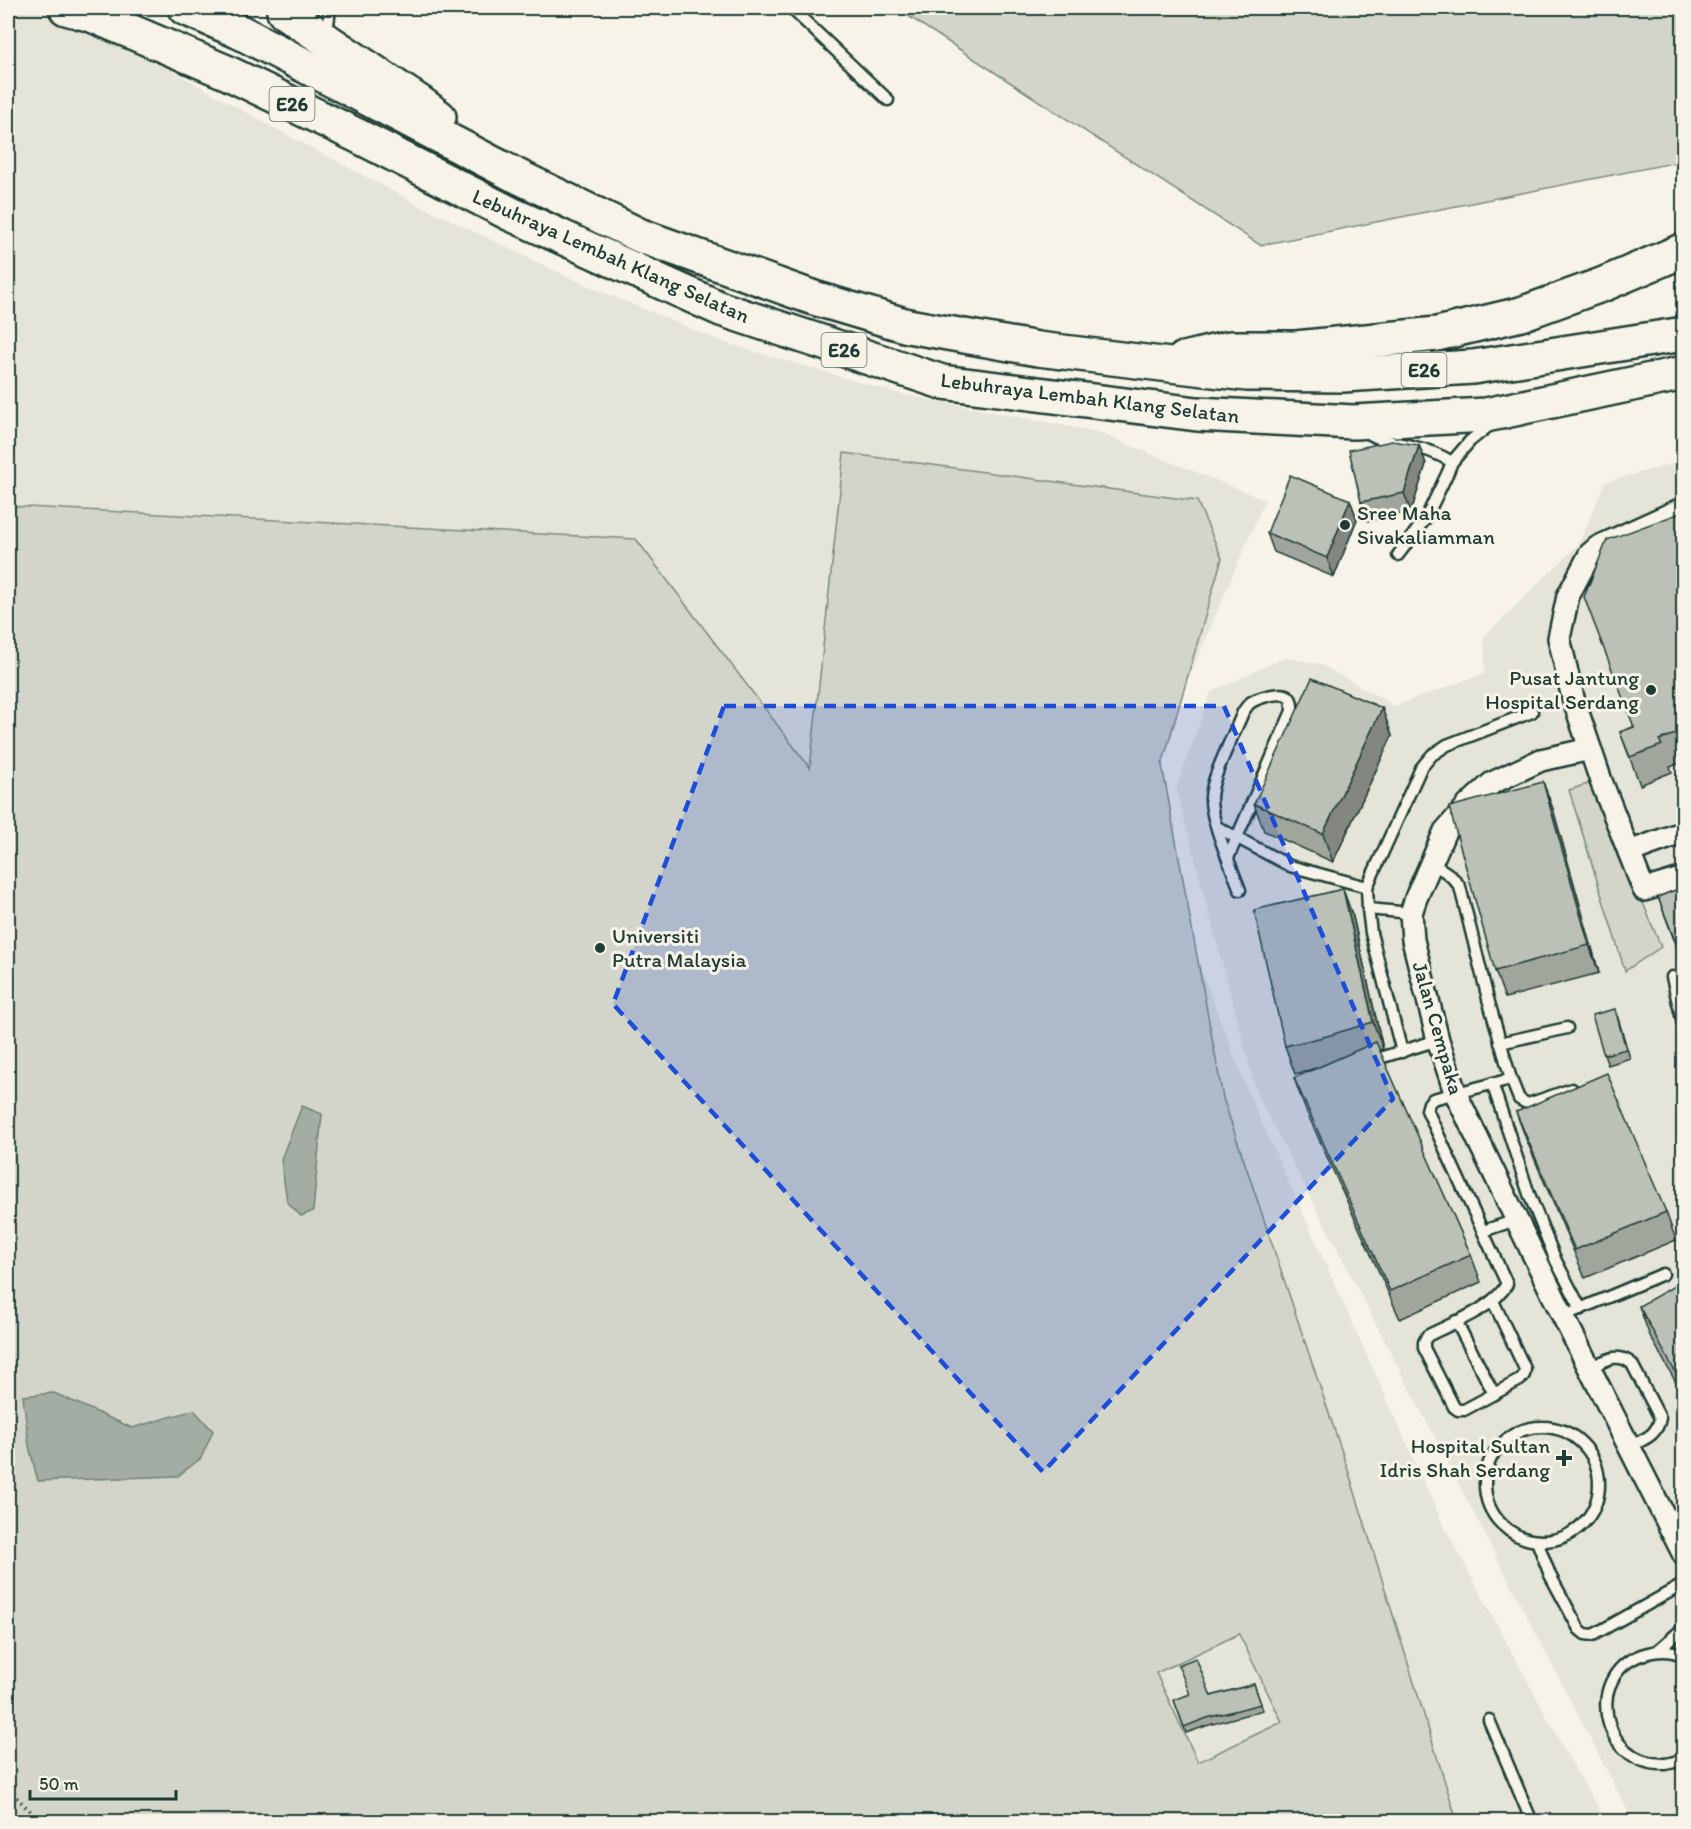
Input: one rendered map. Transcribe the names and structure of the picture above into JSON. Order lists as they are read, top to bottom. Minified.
{"streets":{"highway":["E26","Lebuhraya Lembah Klang Selatan"],"street":["Jalan Cempaka"]},"places":{"other":["Sree Maha Sivakaliamman","Pusat Jantung Hospital Serdang","Universiti Putra Malaysia"],"health":["Hospital Sultan Idris Shah Serdang"]},"scale_bar":"50 m"}
